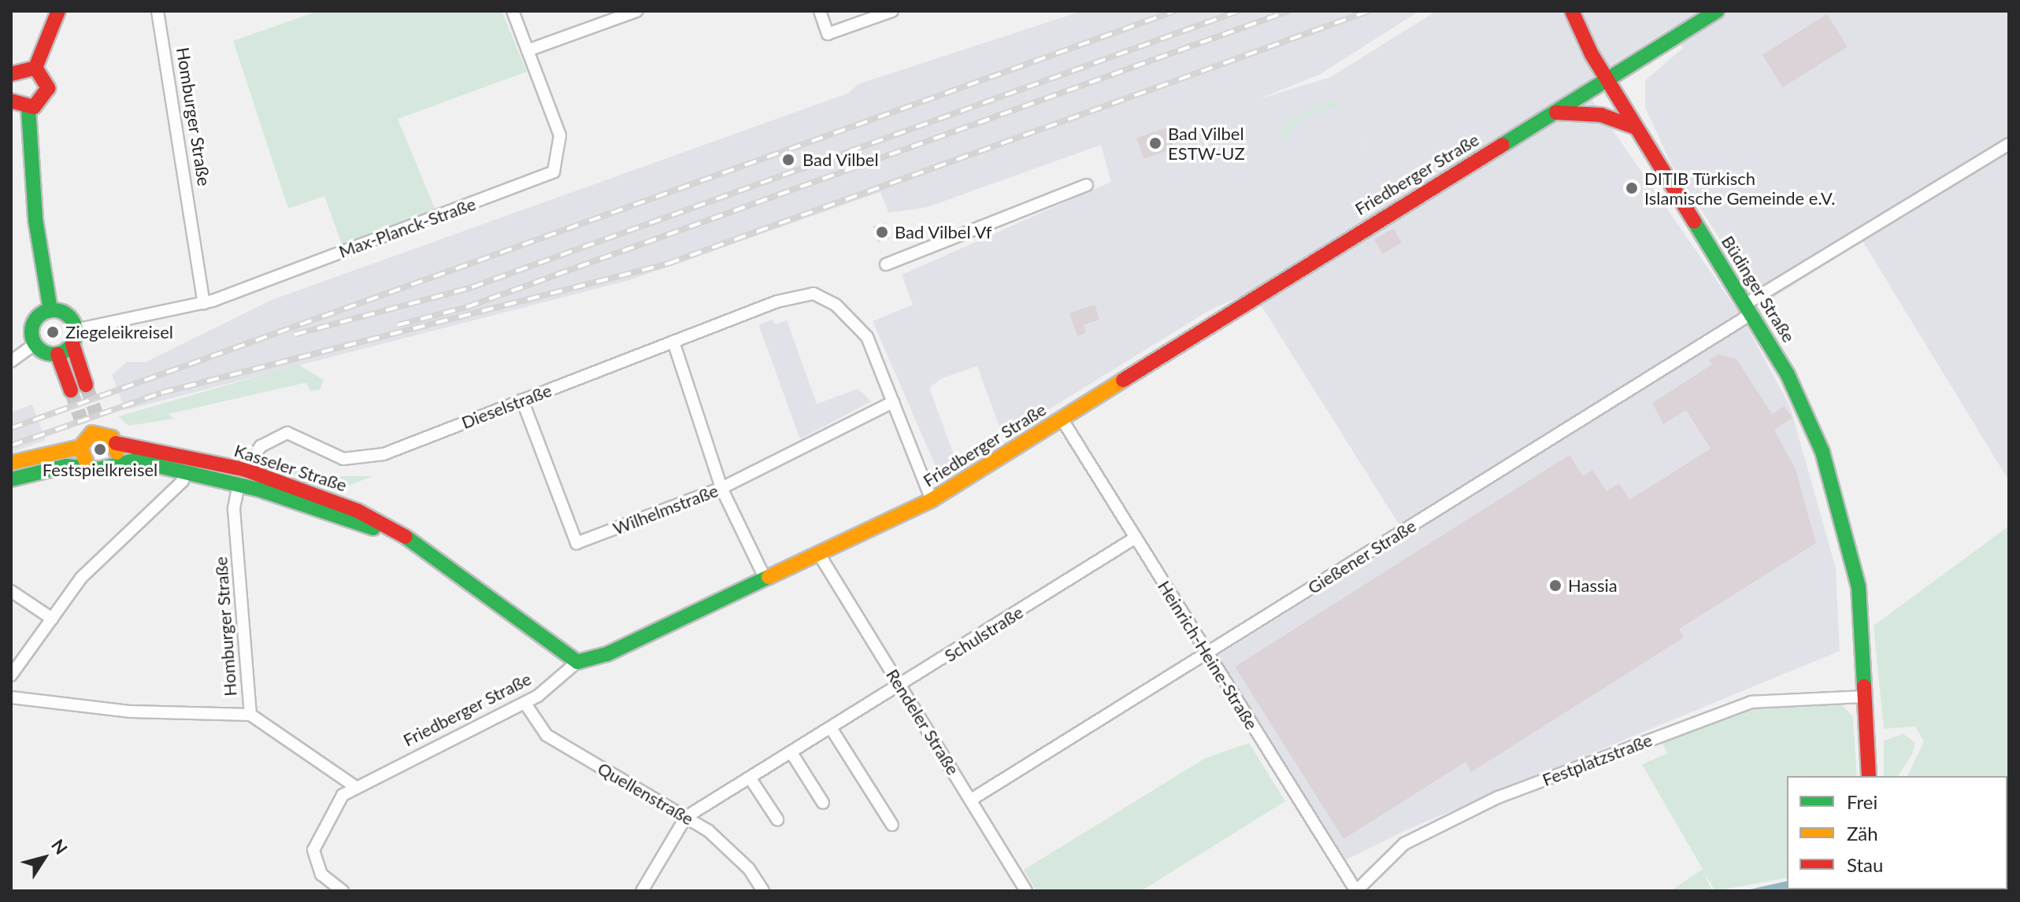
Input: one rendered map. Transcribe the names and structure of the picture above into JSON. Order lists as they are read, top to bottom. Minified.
{"streets":{"main road":["Friedberger Straße","Büdinger Straße","Kasseler Straße"],"street":["Homburger Straße","Max-Planck-Straße","Dieselstraße","Wilhelmstraße","Gießener Straße","Schulstraße","Heinrich-Heine-Straße","Rendeler Straße","Festplatzstraße","Quellenstraße"]},"crossings":[["Homburger Straße","Friedberger Straße"],["Homburger Straße","Max-Planck-Straße"],["Homburger Straße","Kasseler Straße"],["Friedberger Straße","Büdinger Straße"],["Friedberger Straße","Dieselstraße"],["Friedberger Straße","Kasseler Straße"],["Friedberger Straße","Heinrich-Heine-Straße"],["Friedberger Straße","Rendeler Straße"],["Friedberger Straße","Quellenstraße"],["Büdinger Straße","Gießener Straße"],["Büdinger Straße","Festplatzstraße"],["Dieselstraße","Kasseler Straße"],["Dieselstraße","Wilhelmstraße"],["Gießener Straße","Heinrich-Heine-Straße"],["Gießener Straße","Rendeler Straße"],["Schulstraße","Heinrich-Heine-Straße"],["Schulstraße","Rendeler Straße"],["Schulstraße","Quellenstraße"],["Heinrich-Heine-Straße","Festplatzstraße"]],"places":["Bad Vilbel ESTW-UZ","Bad Vilbel","DITIB Türkisch Islamische Gemeinde e.V.","Bad Vilbel Vf","Ziegeleikreisel","Festspielkreisel","Hassia"],"legend":["Frei","Zäh","Stau"],"north":"top right"}
